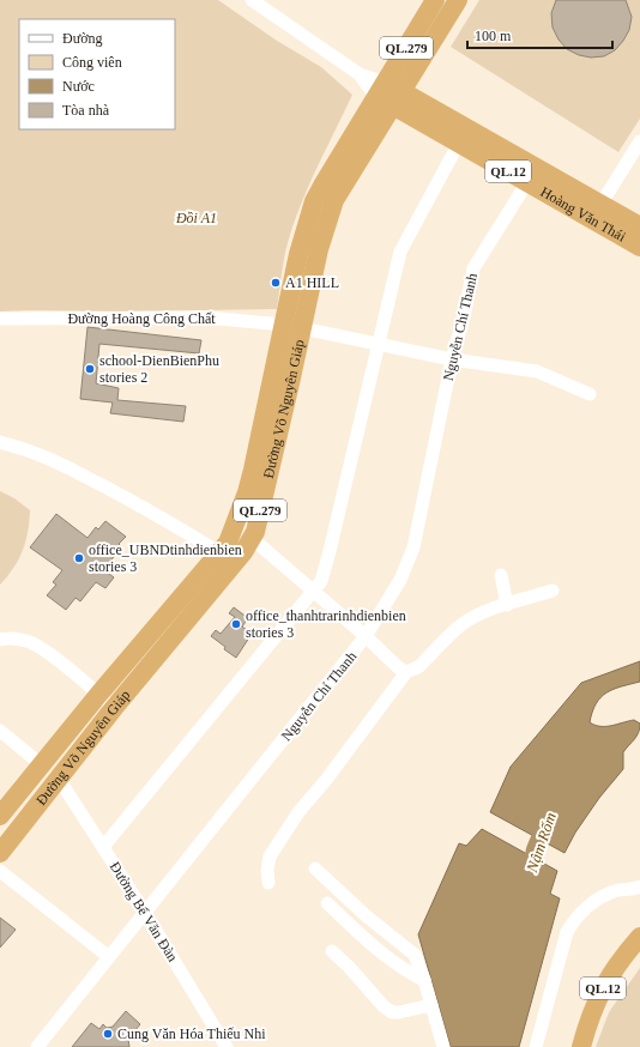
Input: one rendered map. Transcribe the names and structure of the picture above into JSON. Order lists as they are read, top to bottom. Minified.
{"streets":{"highway":["QL.279","QL.12","Hoàng Văn Thái","Đường Võ Nguyên Giáp"],"street":["Đường Hoàng Công Chất","Nguyễn Chí Thanh","Đường Bế Văn Đàn"]},"crossings":[["Hoàng Văn Thái","Nguyễn Chí Thanh"],["Hoàng Văn Thái","Đường Võ Nguyên Giáp"],["Đường Hoàng Công Chất","Đường Võ Nguyên Giáp"],["Nguyễn Chí Thanh","Đường Bế Văn Đàn"],["Đường Võ Nguyên Giáp","Đường Bế Văn Đàn"]],"water":["Nậm Rốm"],"parks":["Đồi A1"],"places":["A1 HILL","school-DienBienPhu stories 2","office_UBNDtinhdienbien stories 3","office_thanhtrarinhdienbien stories 3","Cung Văn Hóa Thiếu Nhi"],"legend":["Đường","Công viên","Nước","Tòa nhà"],"scale_bar":"100 m"}
